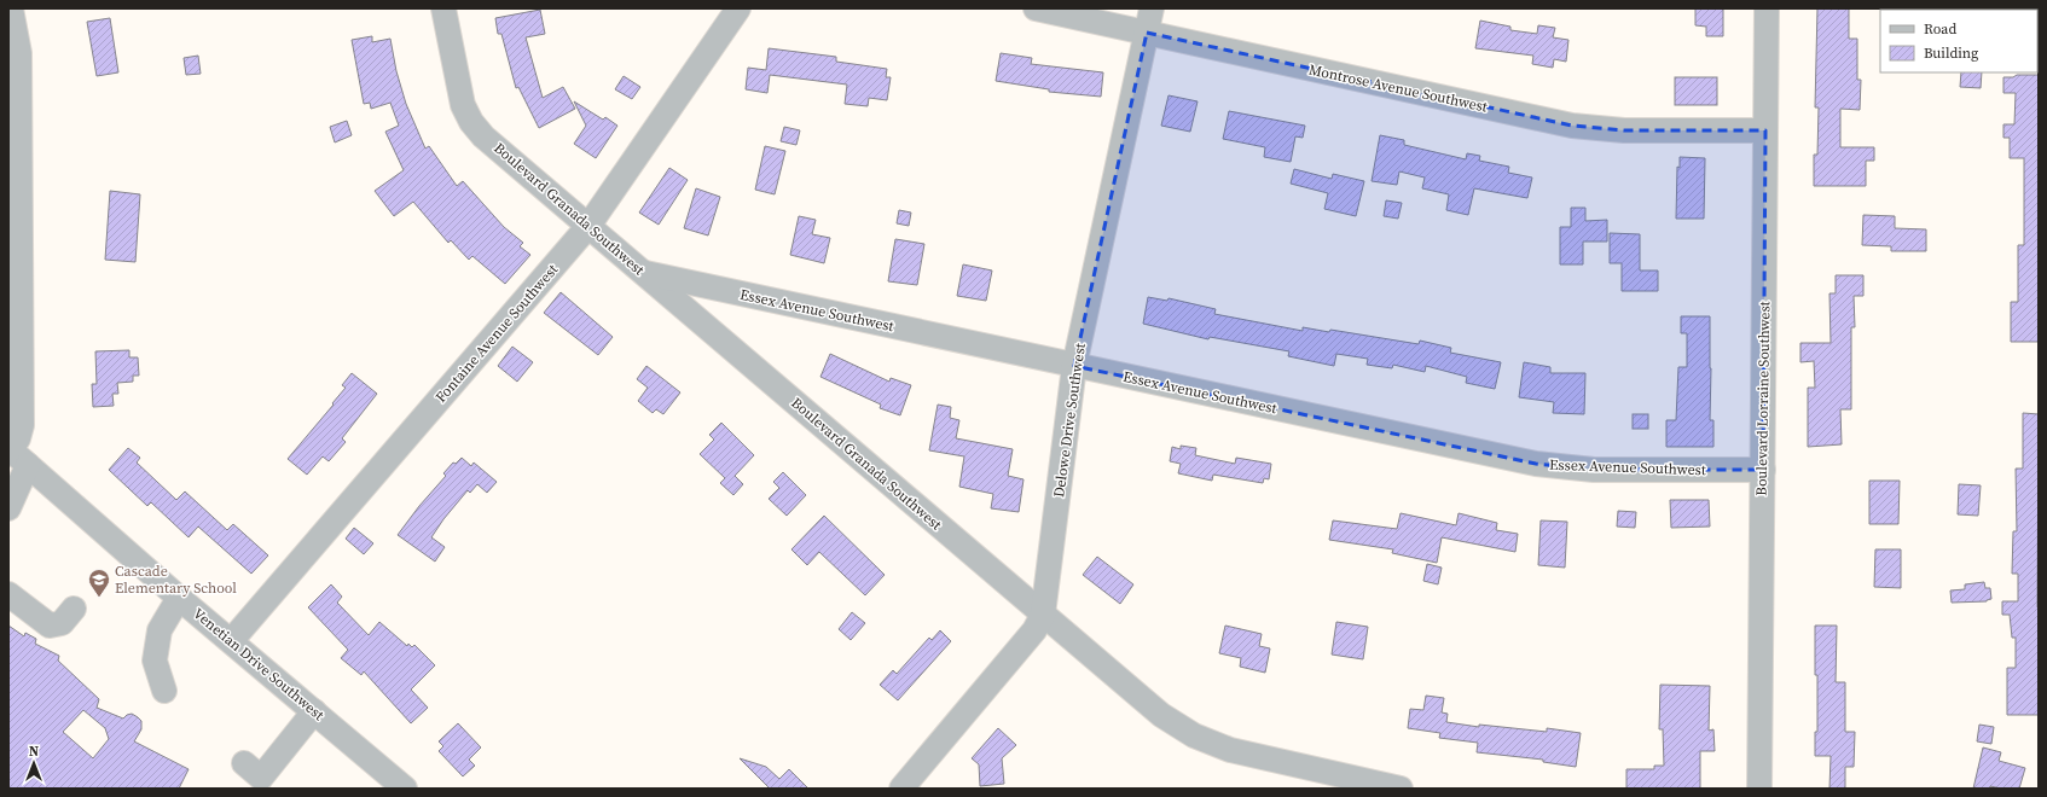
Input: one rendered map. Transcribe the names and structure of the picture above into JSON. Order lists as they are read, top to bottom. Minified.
{"streets":{"street":["Montrose Avenue Southwest","Boulevard Granada Southwest","Essex Avenue Southwest","Fontaine Avenue Southwest","Boulevard Lorraine Southwest","Delowe Drive Southwest","Venetian Drive Southwest"]},"crossings":[["Montrose Avenue Southwest","Boulevard Lorraine Southwest"],["Montrose Avenue Southwest","Delowe Drive Southwest"],["Boulevard Granada Southwest","Essex Avenue Southwest"],["Boulevard Granada Southwest","Fontaine Avenue Southwest"],["Boulevard Granada Southwest","Delowe Drive Southwest"],["Essex Avenue Southwest","Boulevard Lorraine Southwest"],["Essex Avenue Southwest","Delowe Drive Southwest"],["Fontaine Avenue Southwest","Venetian Drive Southwest"]],"places":{"school or university":["Cascade Elementary School"]},"legend":["Road","Building"],"north":"top"}
